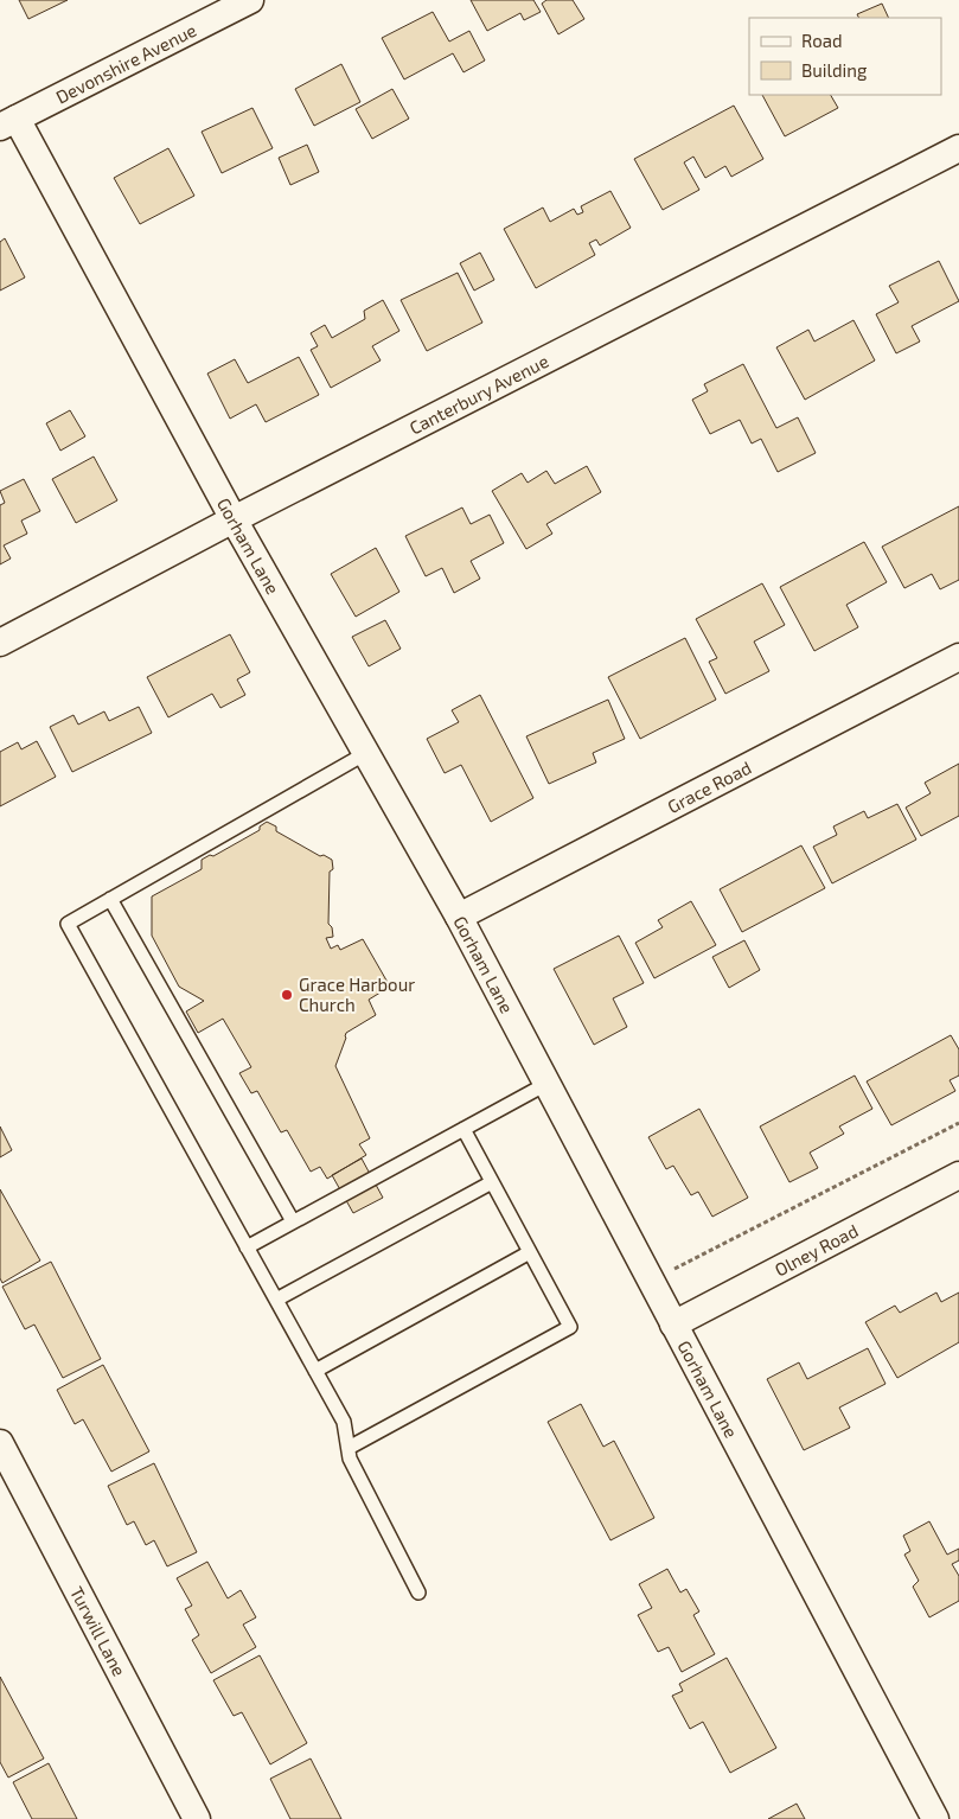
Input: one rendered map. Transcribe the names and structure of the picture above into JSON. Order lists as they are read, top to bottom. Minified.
{"streets":{"street":["Devonshire Avenue","Canterbury Avenue","Gorham Lane","Grace Road","Olney Road","Turwill Lane"]},"crossings":[["Devonshire Avenue","Gorham Lane"],["Canterbury Avenue","Gorham Lane"],["Gorham Lane","Grace Road"],["Gorham Lane","Olney Road"]],"places":["Grace Harbour Church"],"legend":["Road","Building"]}
